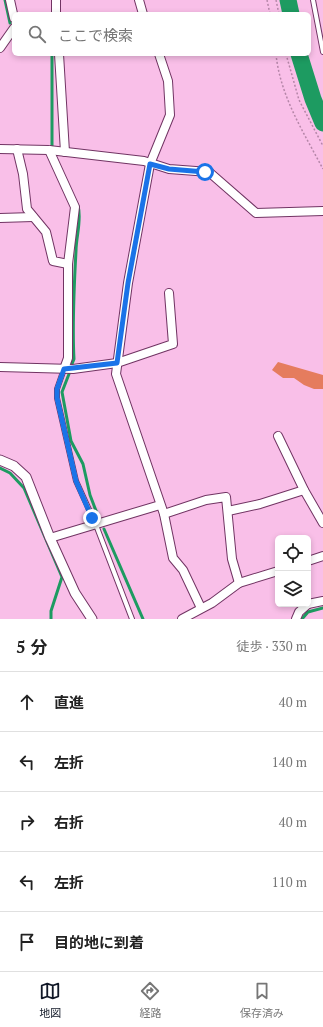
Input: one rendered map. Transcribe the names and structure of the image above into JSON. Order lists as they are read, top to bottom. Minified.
{"page":{"search":"ここで検索","heading":["5 分","徒歩 · 330 m"],"list":[["直進","40 m"],["左折","140 m"],["右折","40 m"],["左折","110 m"],"目的地に到着"],"nav":["地図","経路","保存済み"]}}
